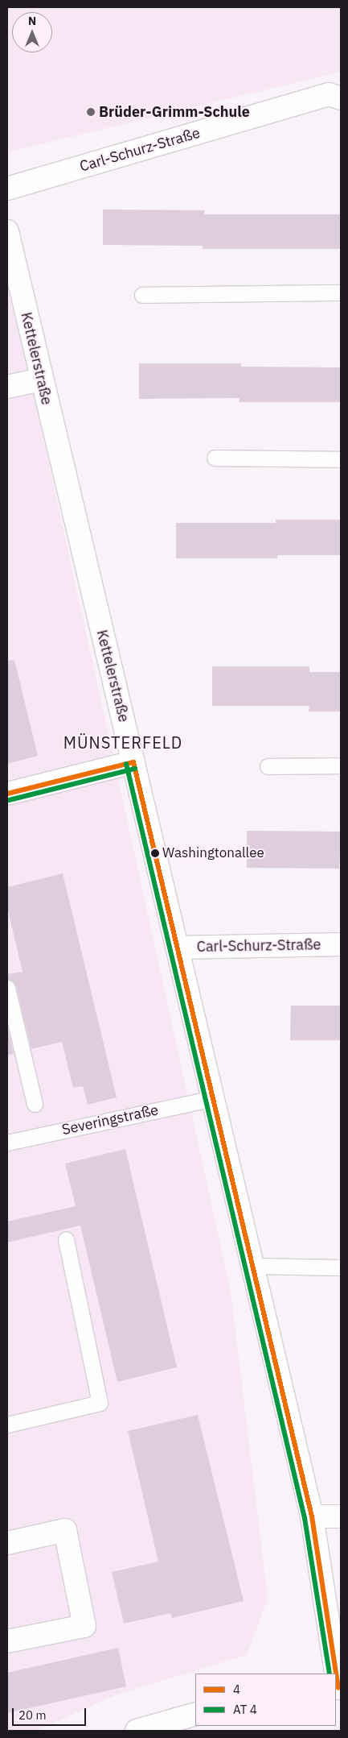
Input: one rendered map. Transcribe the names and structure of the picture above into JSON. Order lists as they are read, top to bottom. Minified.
{"streets":{"street":["Carl-Schurz-Straße","Kettelerstraße"],"lane":["Severingstraße"]},"crossings":[["Carl-Schurz-Straße","Kettelerstraße"],["Kettelerstraße","Severingstraße"]],"districts":["MÜNSTERFELD"],"places":["Brüder-Grimm-Schule","Washingtonallee"],"lines":["transit line 4"],"legend":["4","AT 4"],"scale_bar":"20 m","north":"top"}
